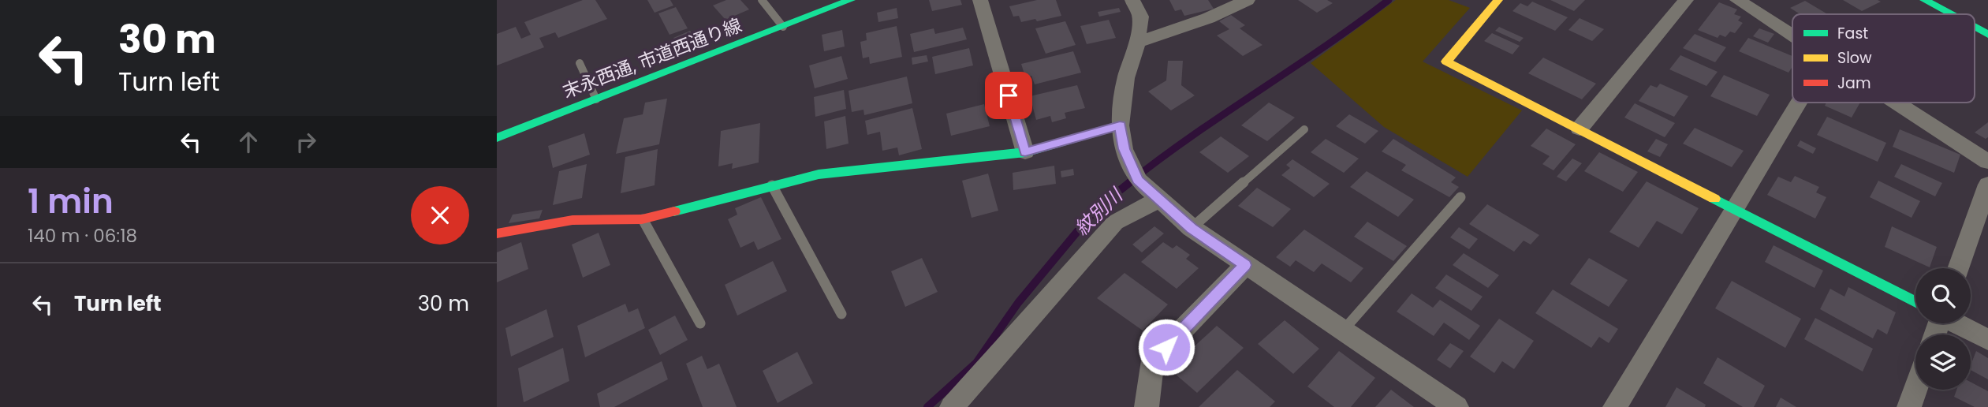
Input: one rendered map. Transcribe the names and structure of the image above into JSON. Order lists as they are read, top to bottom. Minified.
{"streets":{"street":["末永西通, 市道西通り線"]},"water":["紋別川"],"legend":["Fast","Slow","Jam"],"page":{"turn":["30 m","Turn left"],"heading":["1 min","140 m · 06:18"],"list":[{"name":"Turn left","value":"30 m"}]}}
